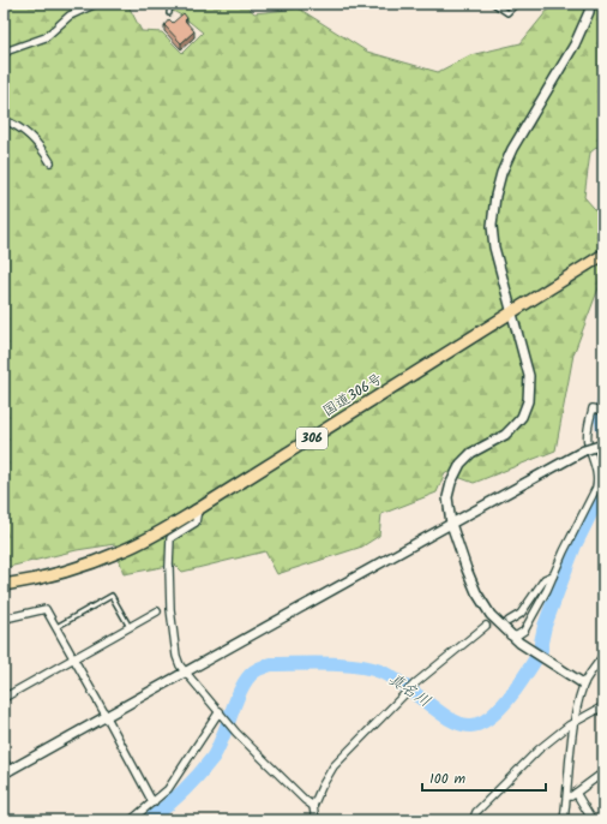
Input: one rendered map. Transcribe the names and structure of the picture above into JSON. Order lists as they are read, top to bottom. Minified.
{"streets":{"highway":["国道306号","306"]},"water":["真名川"],"scale_bar":"100 m"}
